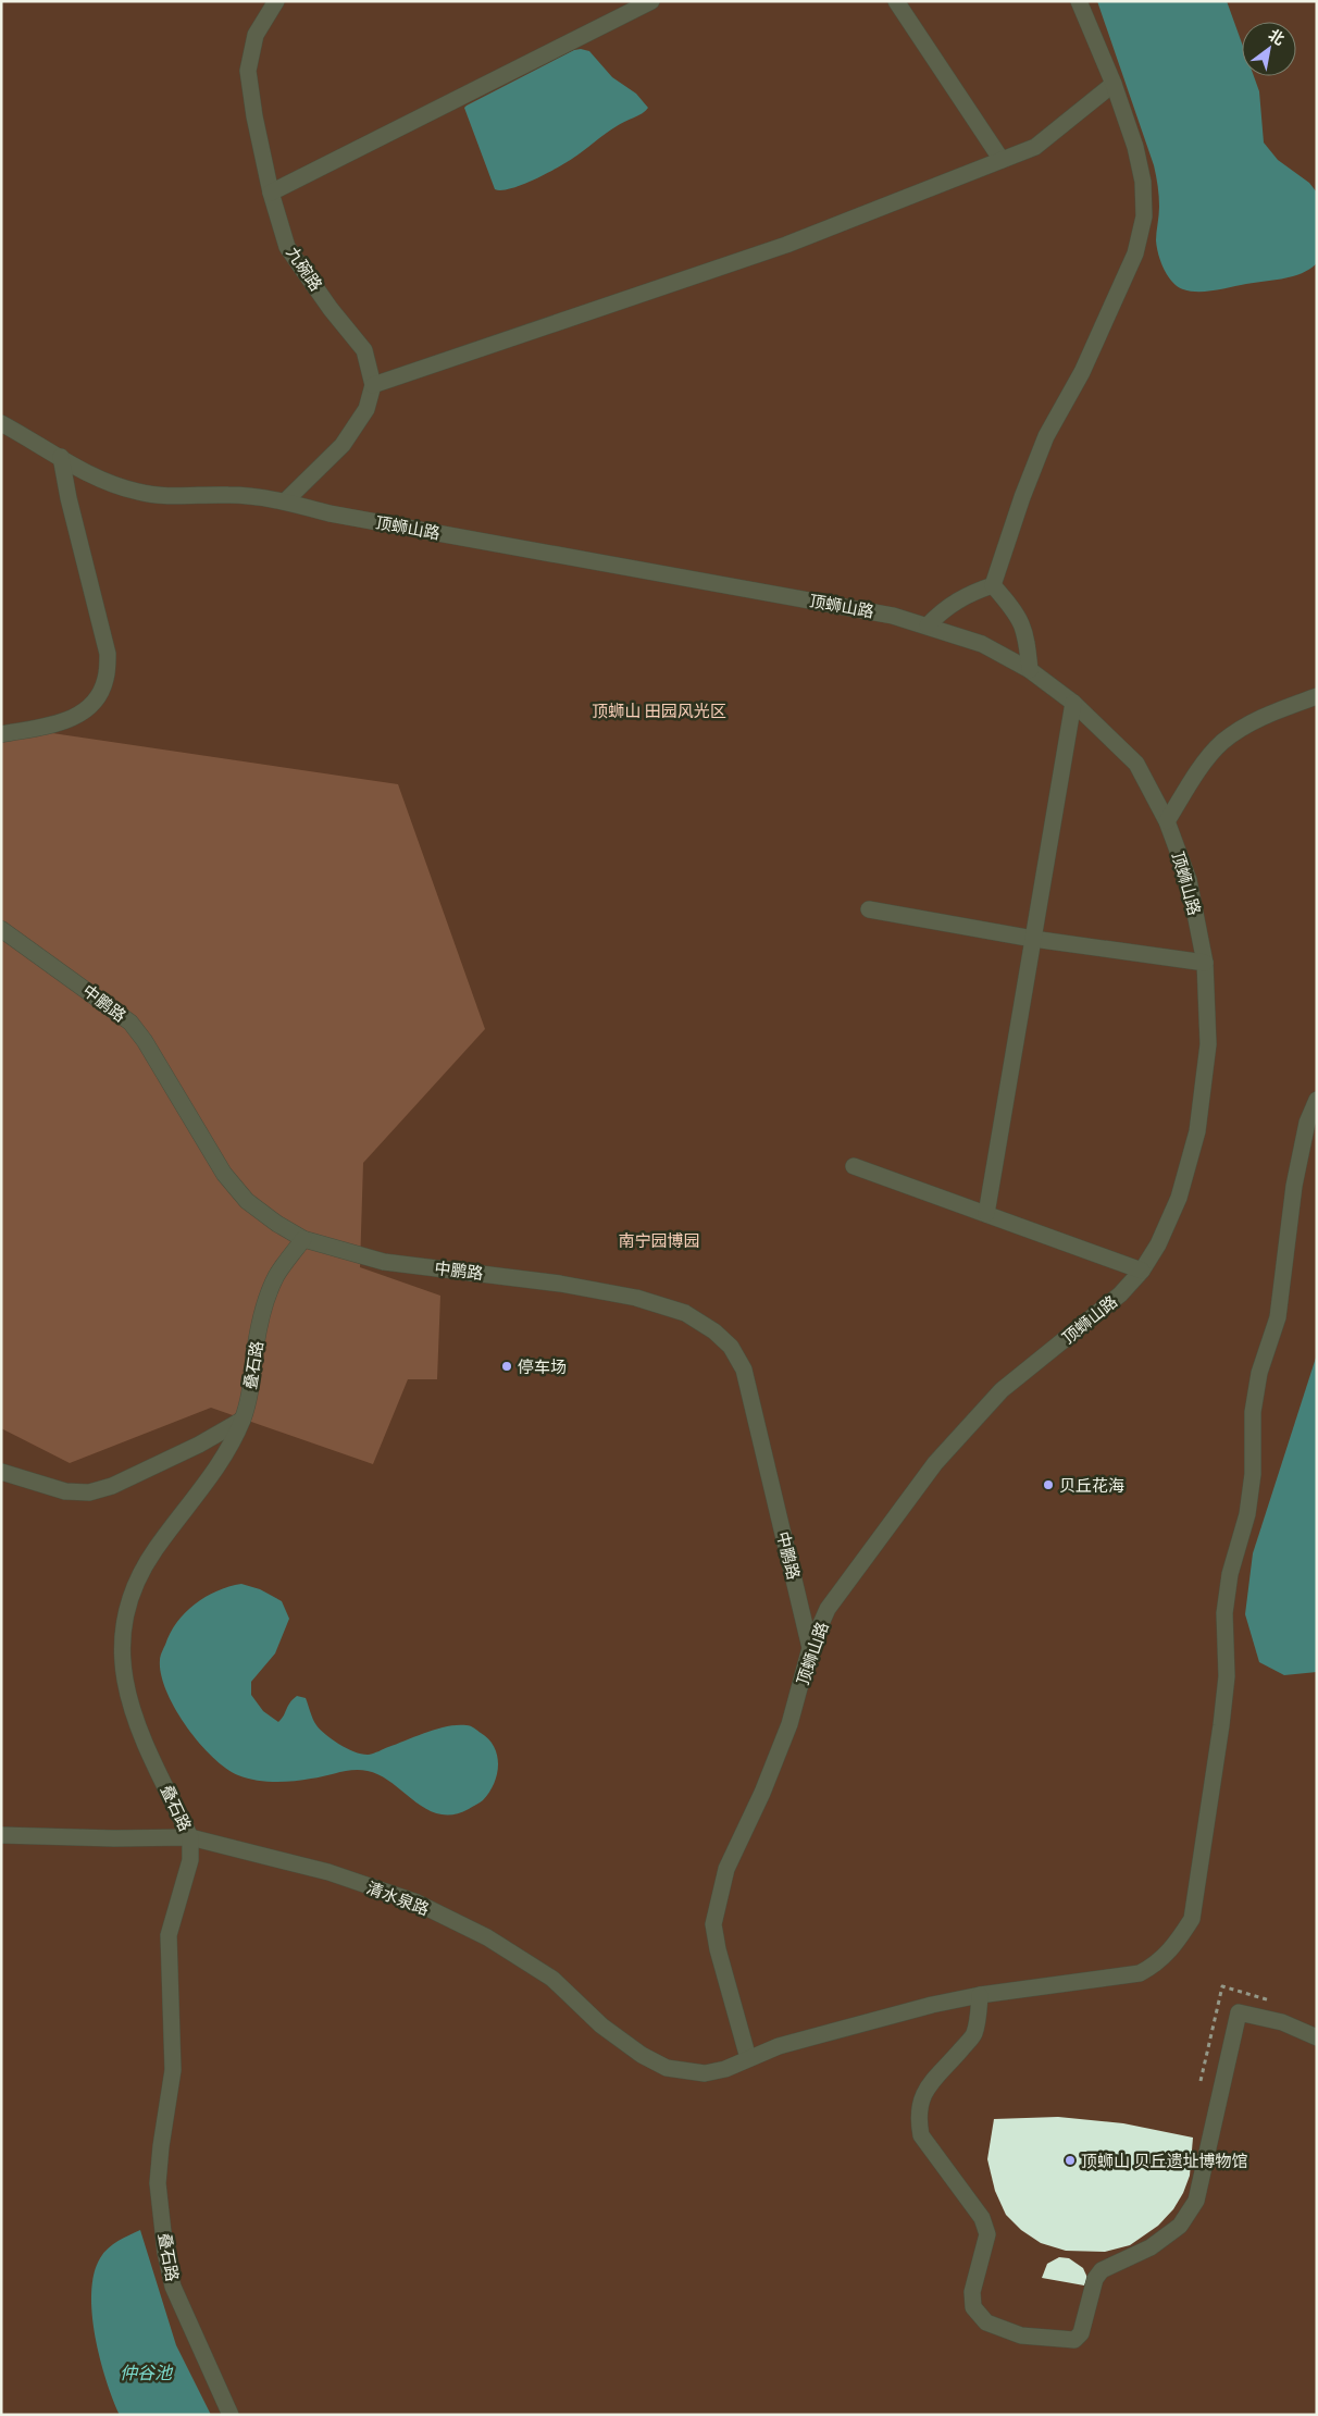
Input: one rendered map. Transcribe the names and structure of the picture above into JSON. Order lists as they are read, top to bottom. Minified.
{"streets":{"street":["九碗路","顶蛳山路","中鹏路","叠石路","清水泉路"]},"crossings":[["九碗路","顶蛳山路"],["顶蛳山路","中鹏路"],["顶蛳山路","清水泉路"],["中鹏路","叠石路"],["叠石路","清水泉路"]],"water":["仲谷池"],"parks":["顶蛳山 田园风光区","南宁园博园"],"places":["停车场","贝丘花海","顶蛳山 贝丘遗址博物馆"],"north":"top right"}
